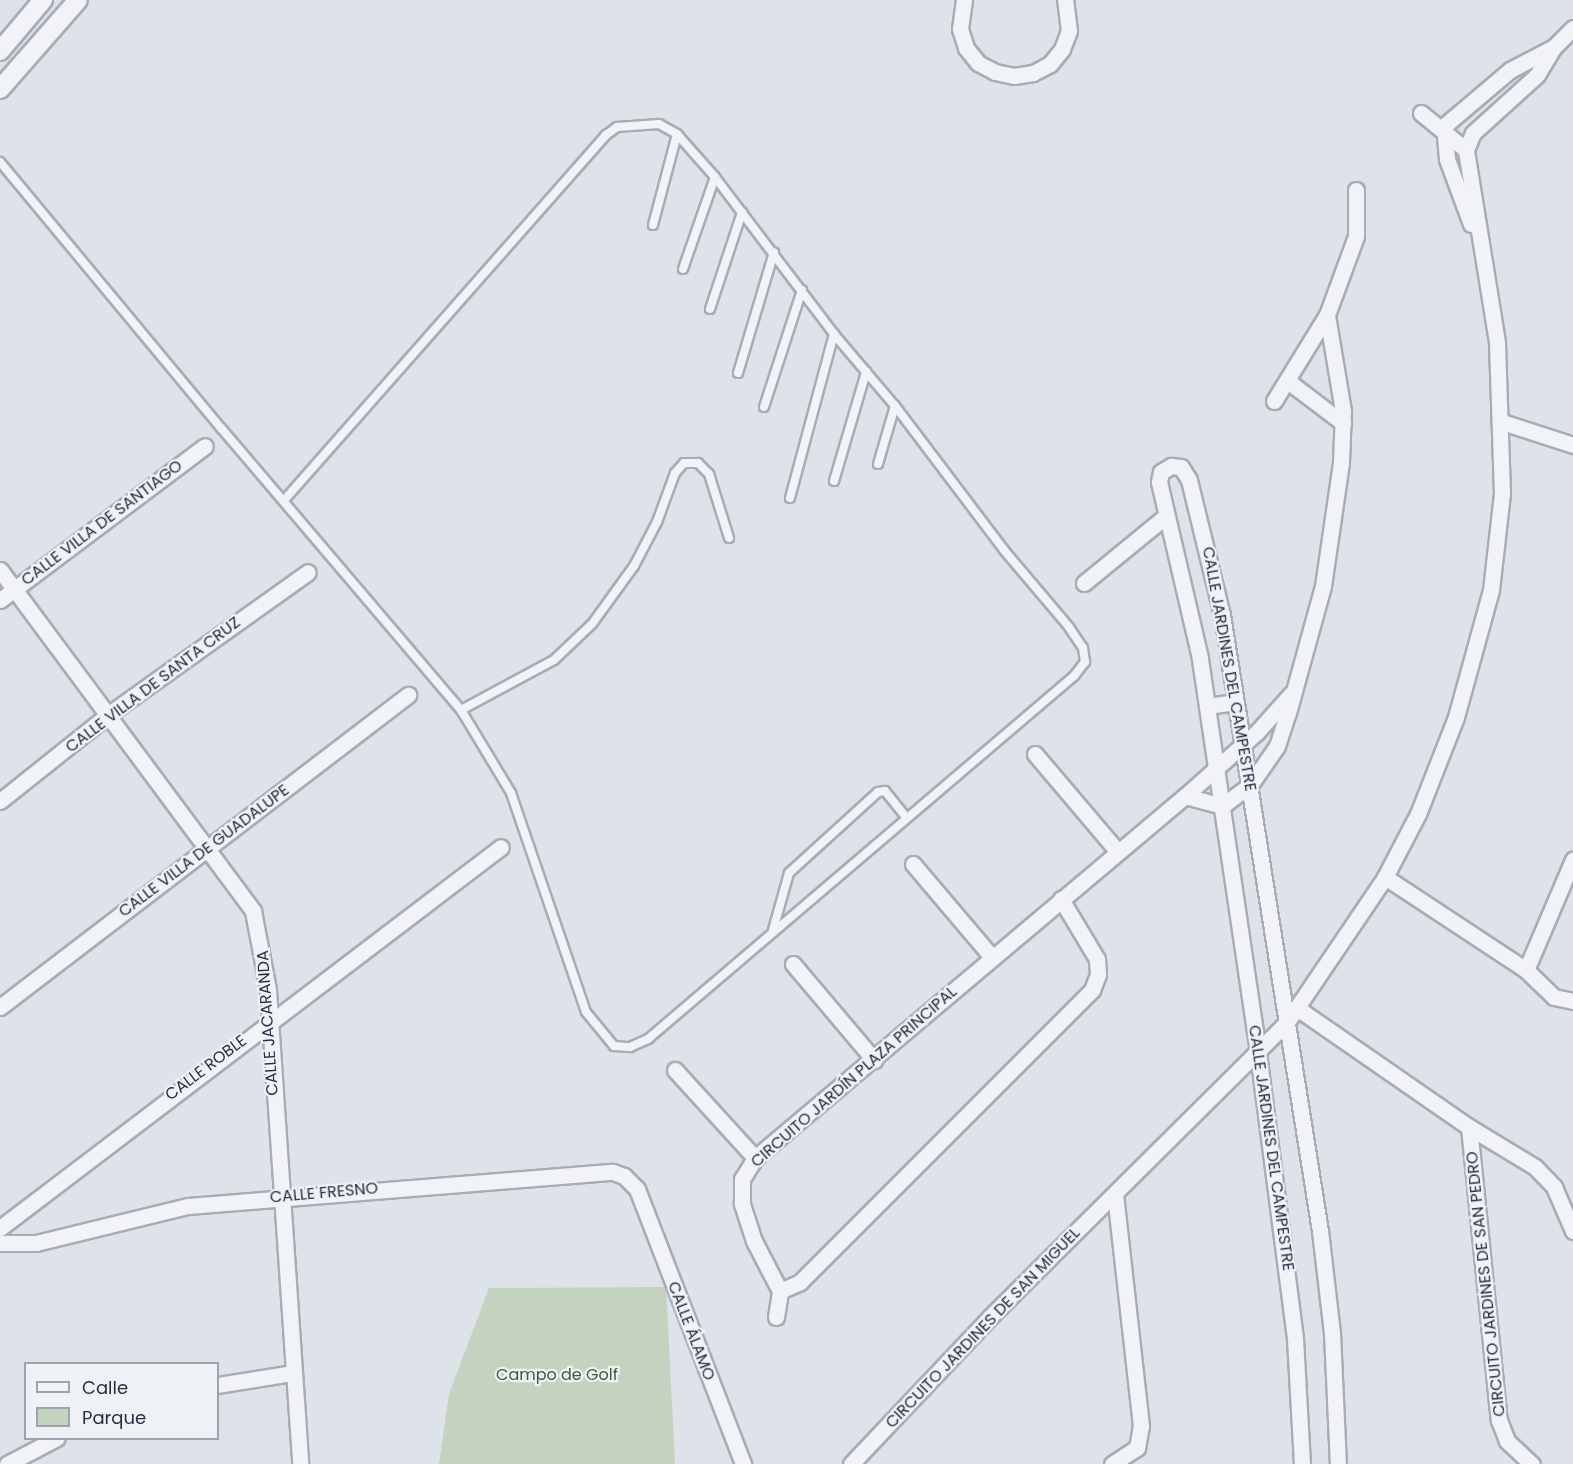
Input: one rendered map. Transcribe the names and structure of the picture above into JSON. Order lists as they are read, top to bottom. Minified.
{"streets":{"street":["CALLE VILLA DE SANTIAGO","CALLE JARDINES DEL CAMPESTRE","CALLE VILLA DE SANTA CRUZ","CALLE VILLA DE GUADALUPE","CALLE JACARANDA","CALLE ROBLE","CIRCUITO JARDÍN PLAZA PRINCIPAL","CALLE FRESNO","CIRCUITO JARDINES DE SAN PEDRO","CIRCUITO JARDINES DE SAN MIGUEL","CALLE ÁLAMO"]},"crossings":[["CALLE VILLA DE SANTIAGO","CALLE JACARANDA"],["CALLE JARDINES DEL CAMPESTRE","CIRCUITO JARDÍN PLAZA PRINCIPAL"],["CALLE JARDINES DEL CAMPESTRE","CIRCUITO JARDINES DE SAN MIGUEL"],["CALLE VILLA DE SANTA CRUZ","CALLE JACARANDA"],["CALLE VILLA DE GUADALUPE","CALLE JACARANDA"],["CALLE JACARANDA","CALLE ROBLE"],["CALLE JACARANDA","CALLE FRESNO"],["CALLE FRESNO","CALLE ÁLAMO"],["CIRCUITO JARDINES DE SAN PEDRO","CIRCUITO JARDINES DE SAN MIGUEL"]],"parks":["Campo de Golf"],"legend":["Calle","Parque"]}
